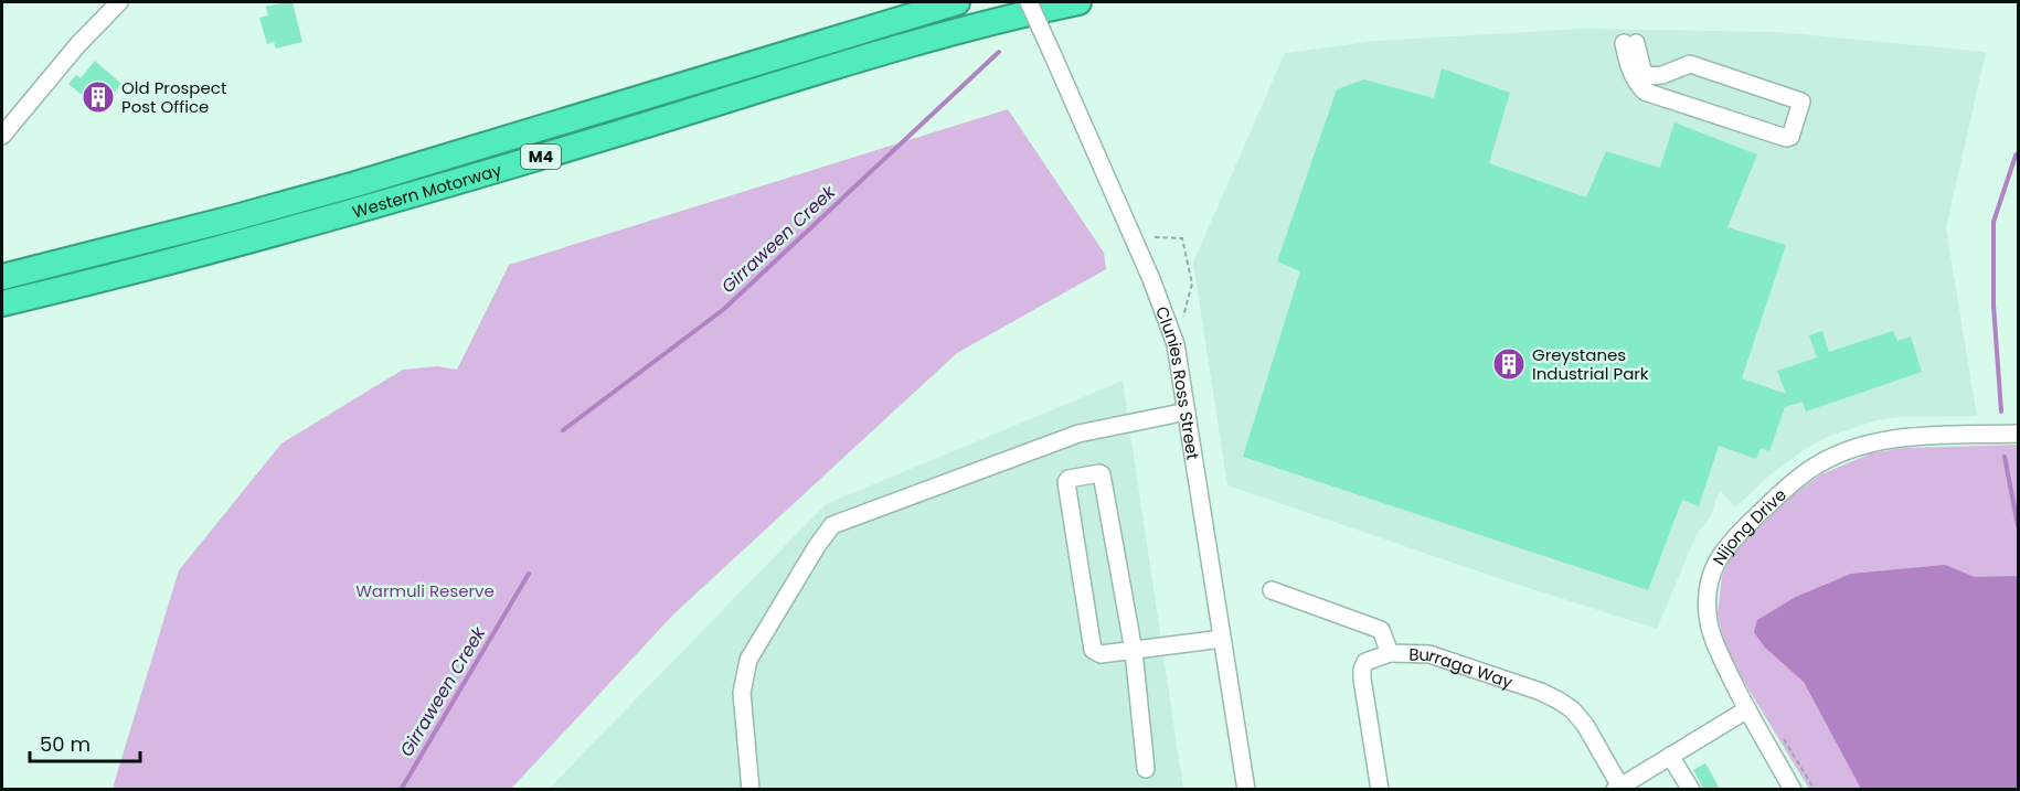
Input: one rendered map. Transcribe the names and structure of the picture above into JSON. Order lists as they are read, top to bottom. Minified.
{"streets":{"highway":["M4","Western Motorway"],"street":["Clunies Ross Street","Nijong Drive","Burraga Way"]},"water":["Girraween Creek"],"parks":["Warmuli Reserve"],"places":{"building":["Old Prospect Post Office","Greystanes Industrial Park"]},"scale_bar":"50 m"}
